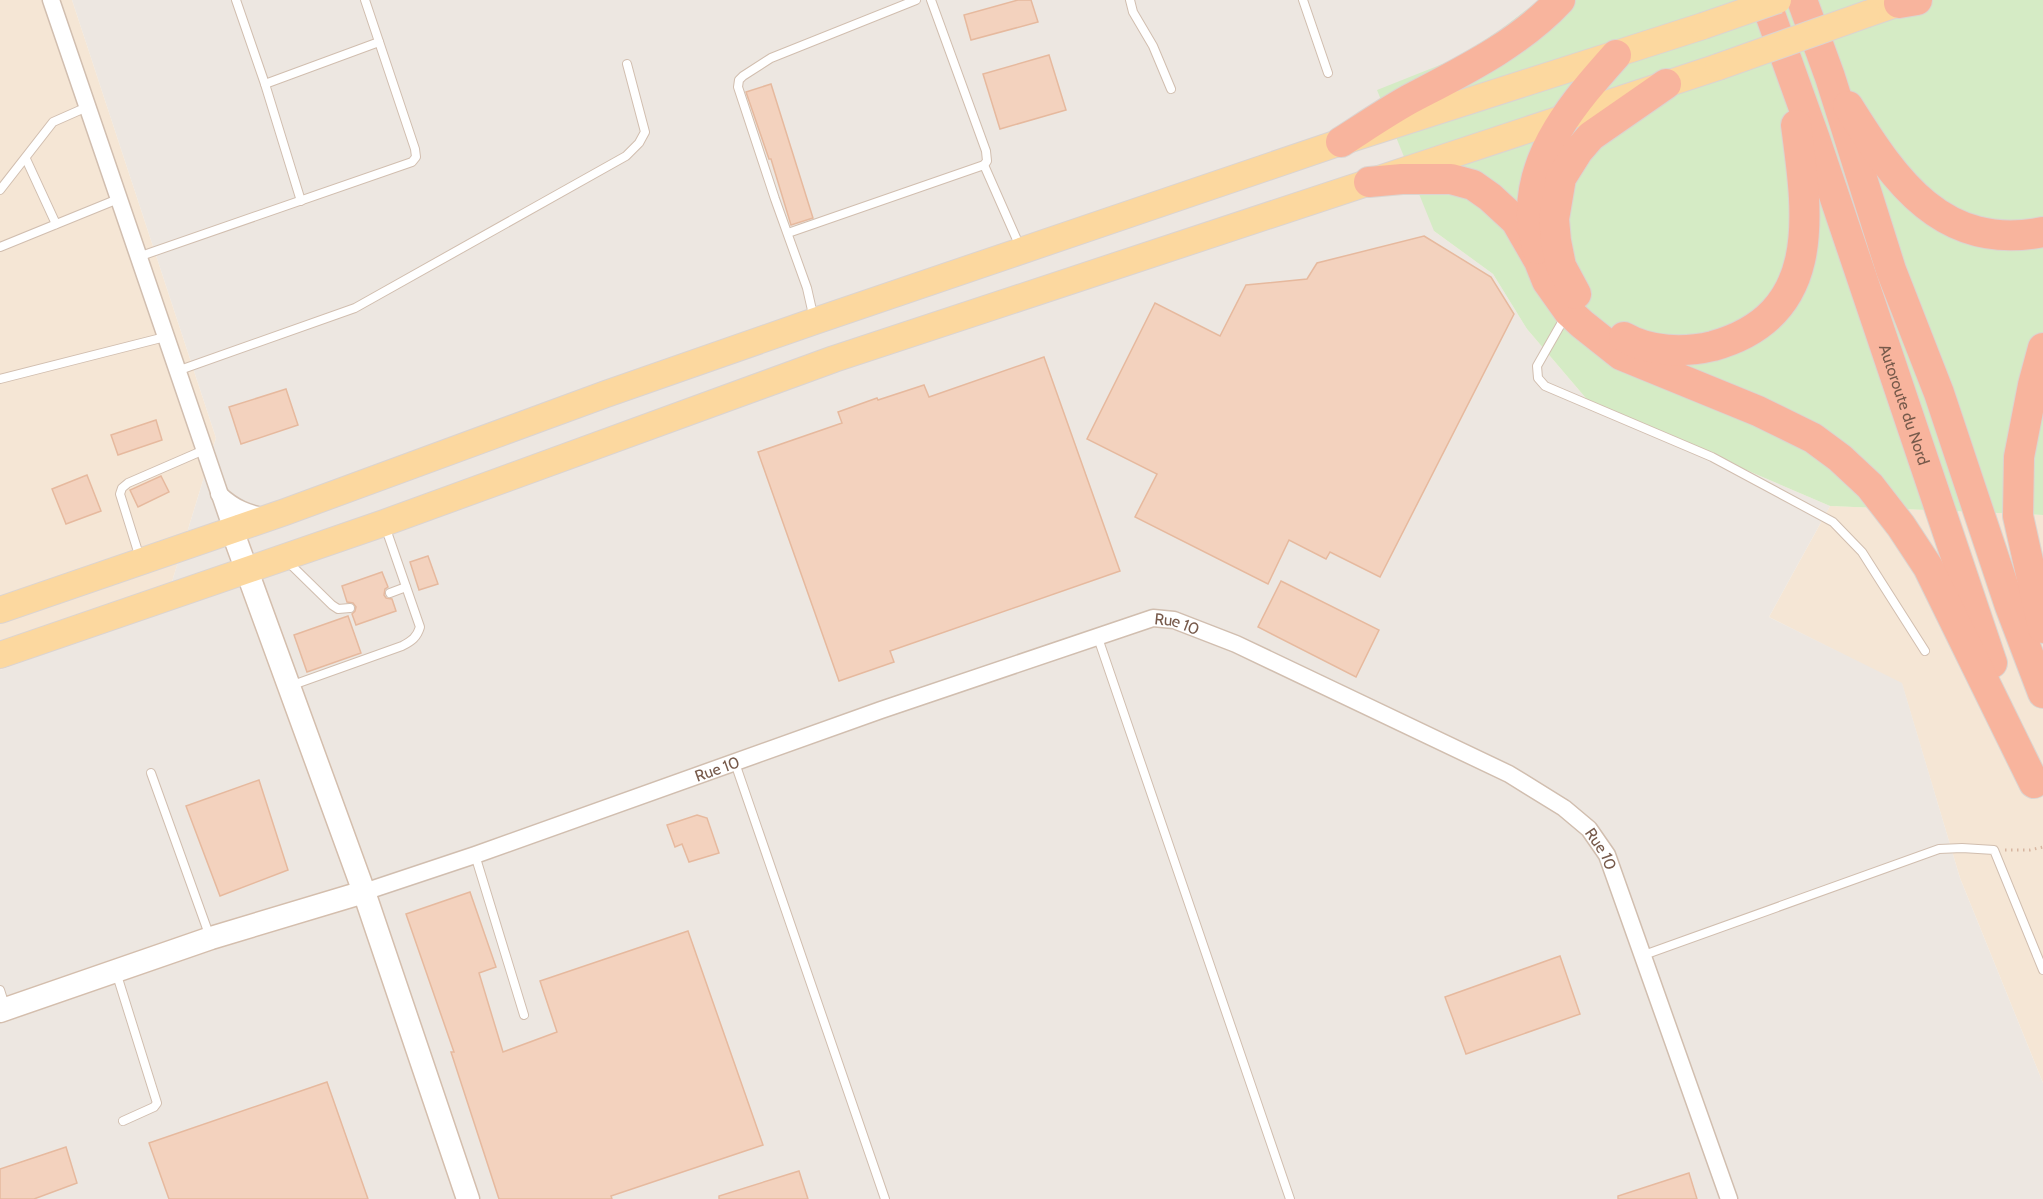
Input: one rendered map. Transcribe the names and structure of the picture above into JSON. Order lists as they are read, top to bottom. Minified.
{"streets":{"highway":["Autoroute du Nord"],"street":["Rue 10"]}}
